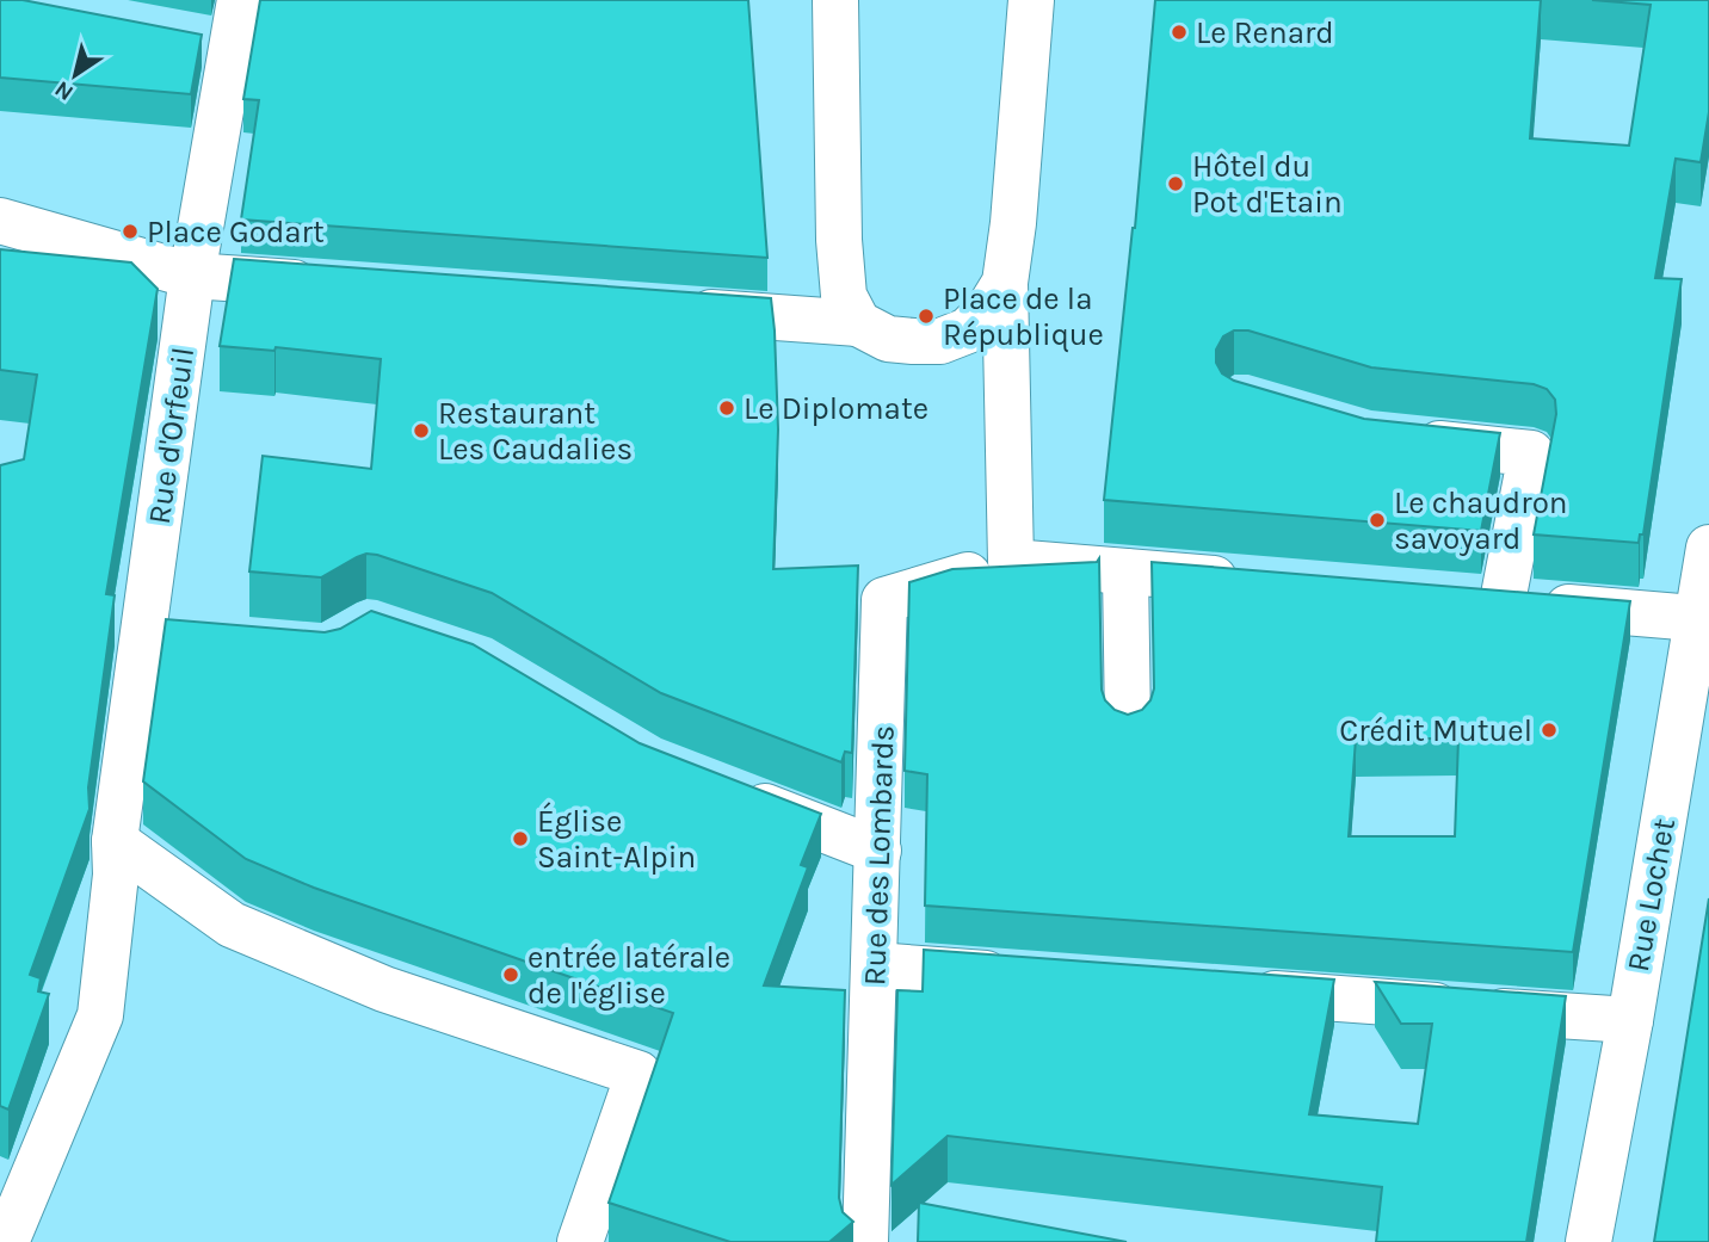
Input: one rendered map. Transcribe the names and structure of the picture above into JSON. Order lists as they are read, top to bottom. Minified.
{"streets":{"street":["Rue d'Orfeuil","Rue des Lombards","Rue Lochet"]},"places":["Le Renard","Hôtel du Pot d'Etain","Place Godart","Place de la République","Le Diplomate","Restaurant Les Caudalies","Le chaudron savoyard","Crédit Mutuel","Église Saint-Alpin","entrée latérale de l'église"],"north":"bottom left"}
